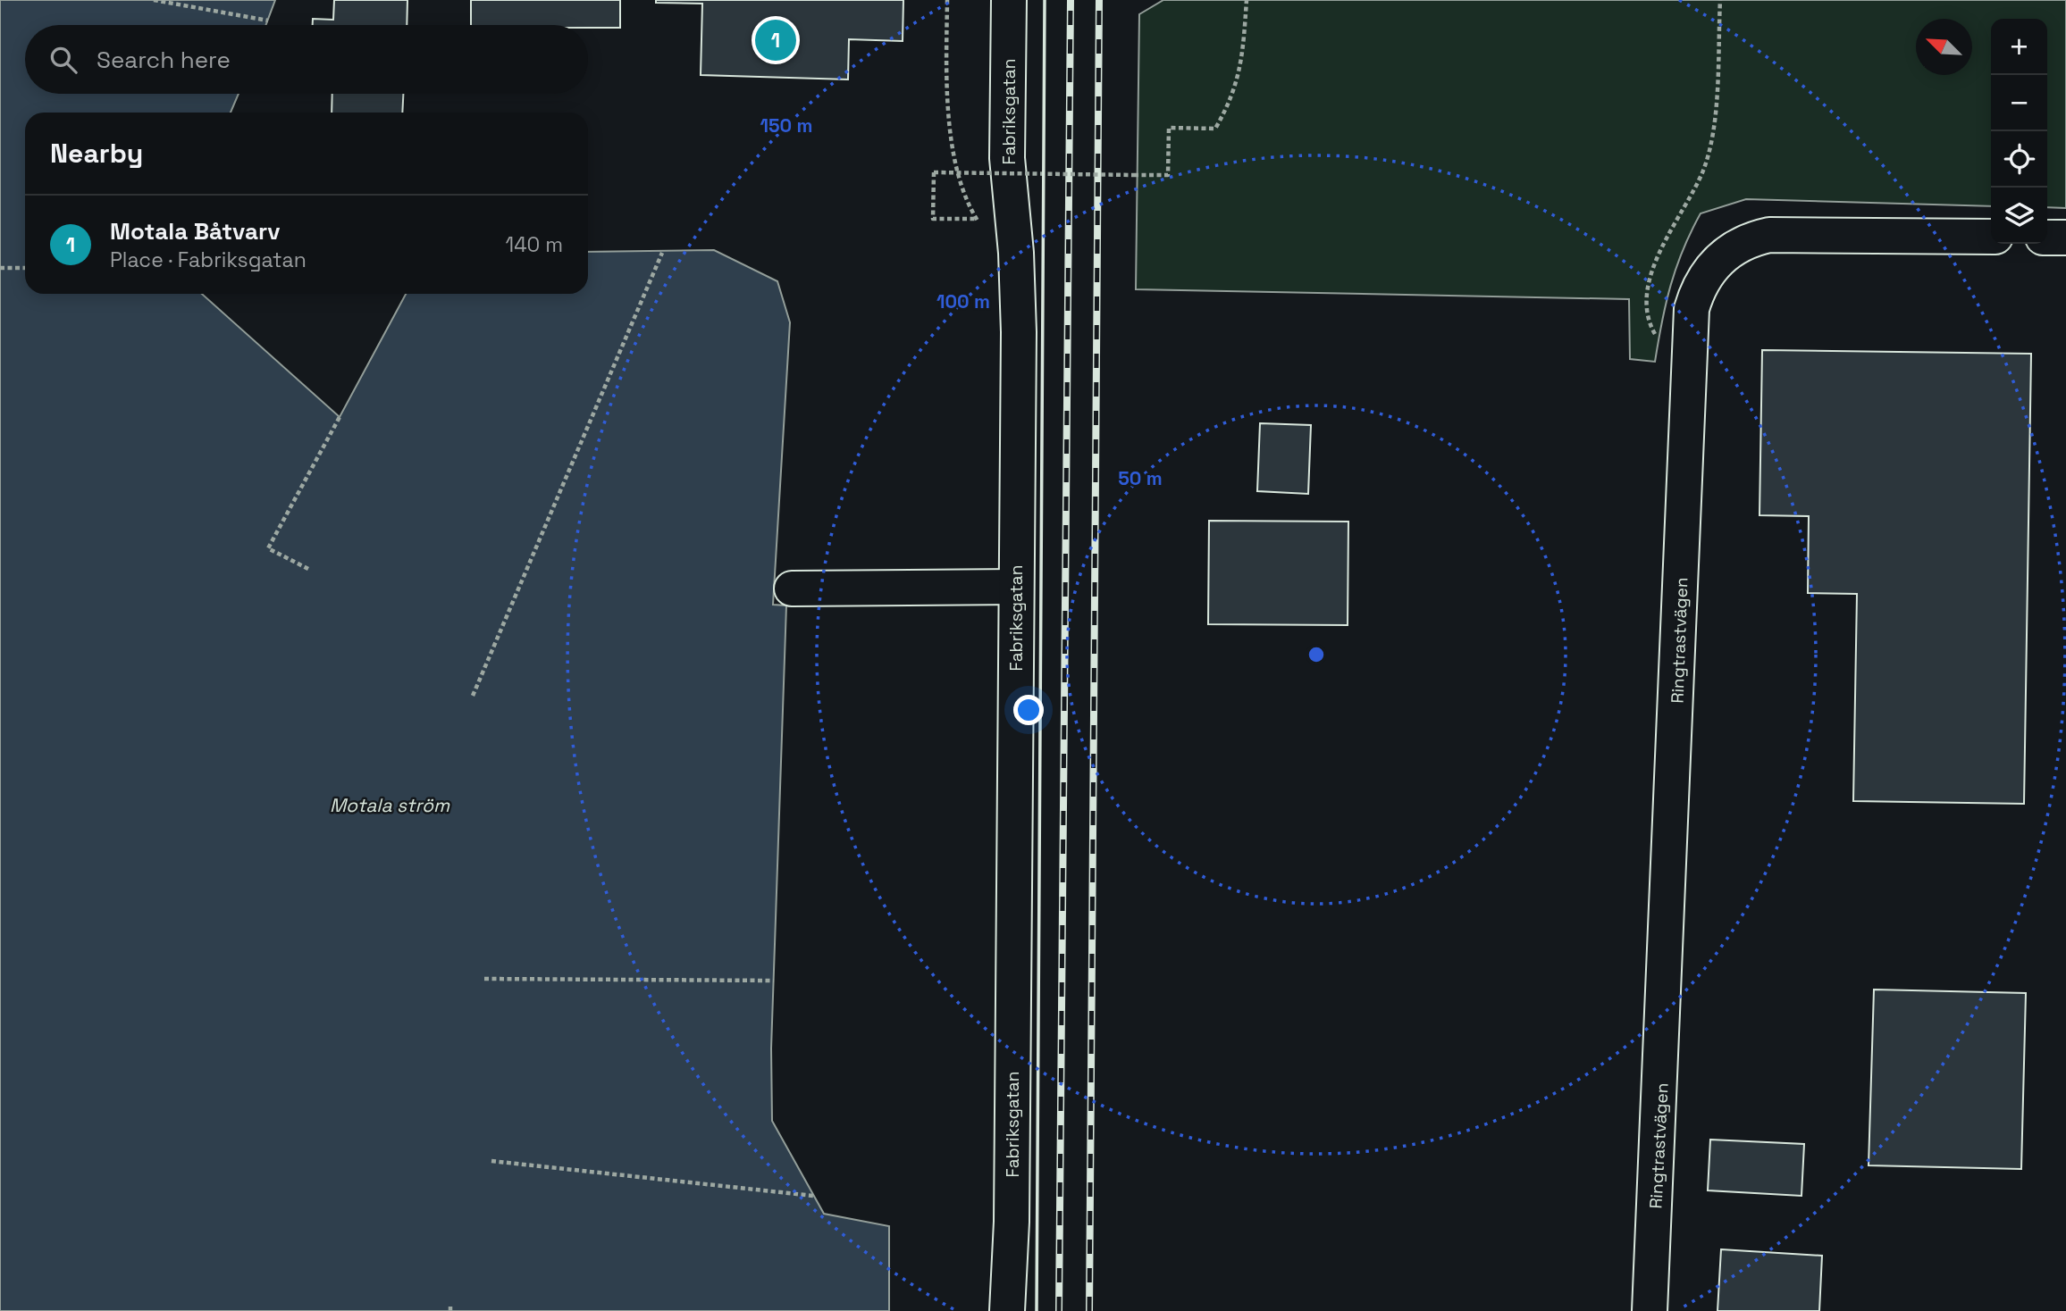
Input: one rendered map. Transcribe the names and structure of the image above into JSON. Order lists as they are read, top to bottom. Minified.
{"streets":{"street":["Fabriksgatan","Ringtrastvägen"]},"water":["Motala ström"],"north":"top left","page":{"pins":"1","map_buttons":["+","−"],"search":"Search here","heading":"Nearby","list":[{"mark":"1","name":"Motala Båtvarv","note":"Place · Fabriksgatan","value":"140 m"}]},"rings":["150 m","100 m","50 m"]}
